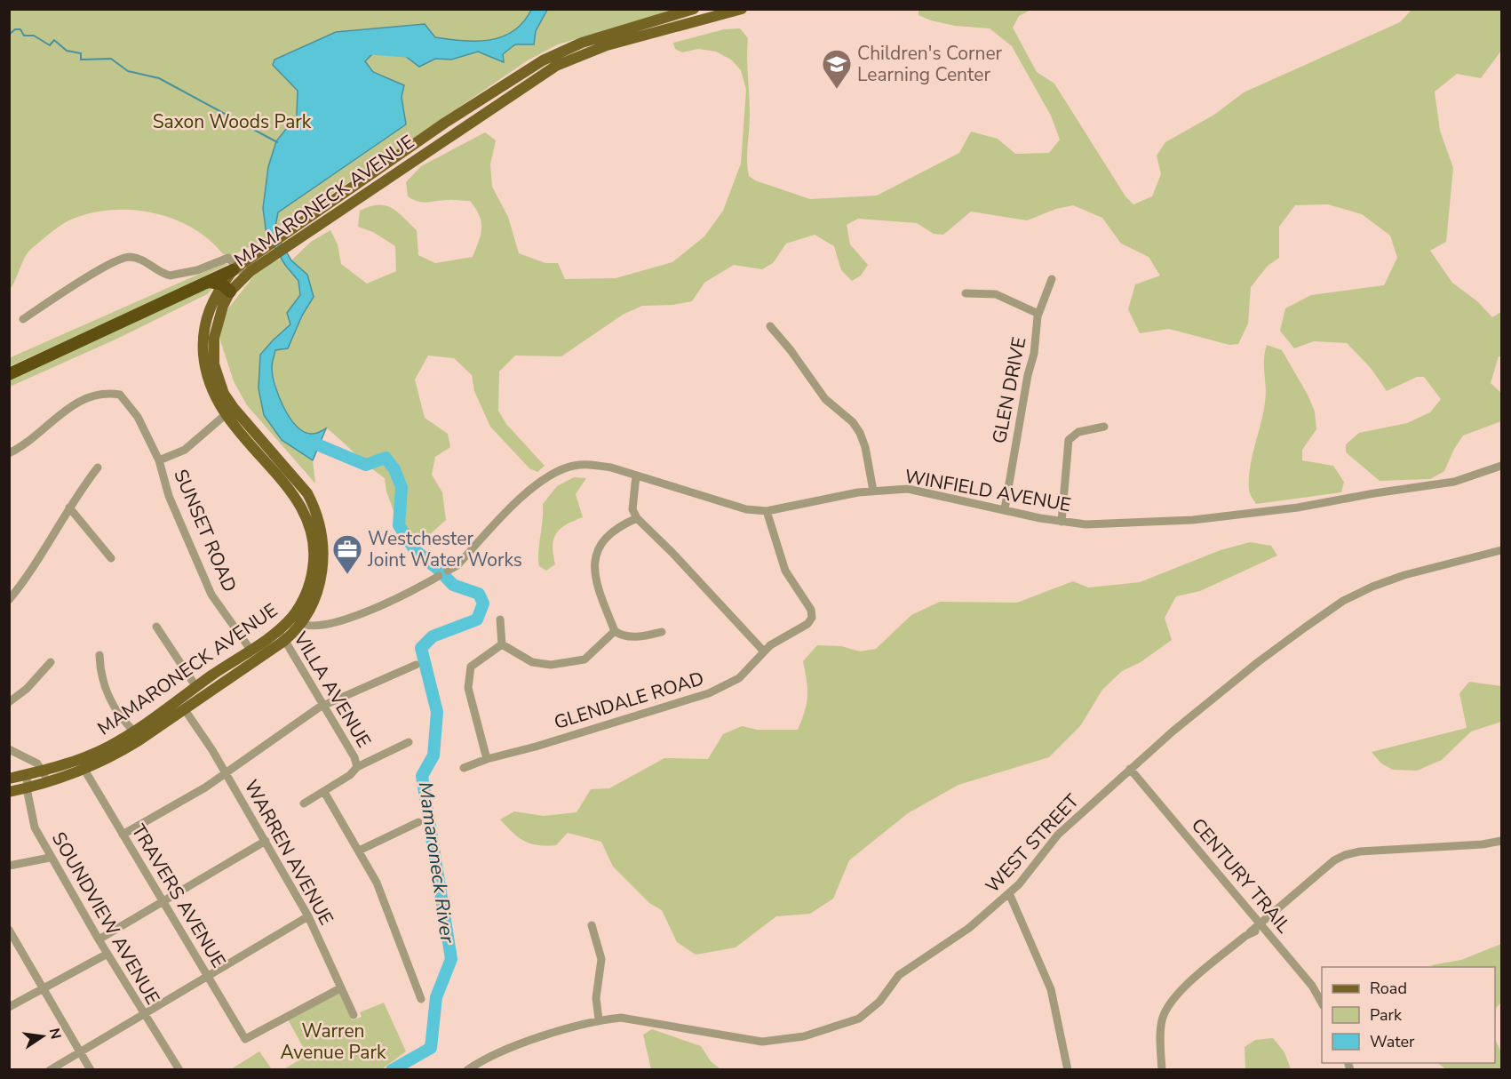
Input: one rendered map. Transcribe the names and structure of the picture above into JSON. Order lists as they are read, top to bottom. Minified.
{"streets":{"main road":["MAMARONECK AVENUE"],"street":["GLEN DRIVE","WINFIELD AVENUE","SUNSET ROAD","VILLA AVENUE","GLENDALE ROAD","WEST STREET","WARREN AVENUE","CENTURY TRAIL","TRAVERS AVENUE","SOUNDVIEW AVENUE"]},"crossings":[["MAMARONECK AVENUE","SUNSET ROAD"],["MAMARONECK AVENUE","VILLA AVENUE"],["MAMARONECK AVENUE","WARREN AVENUE"],["MAMARONECK AVENUE","TRAVERS AVENUE"],["MAMARONECK AVENUE","SOUNDVIEW AVENUE"],["GLEN DRIVE","WINFIELD AVENUE"],["WINFIELD AVENUE","GLENDALE ROAD"],["WEST STREET","CENTURY TRAIL"],["WARREN AVENUE","TRAVERS AVENUE"]],"water":["Mamaroneck River"],"parks":["Saxon Woods Park","Warren Avenue Park"],"places":{"school or university":["Children's Corner Learning Center"],"office":["Westchester Joint Water Works"]},"legend":["Road","Park","Water"],"north":"right"}
